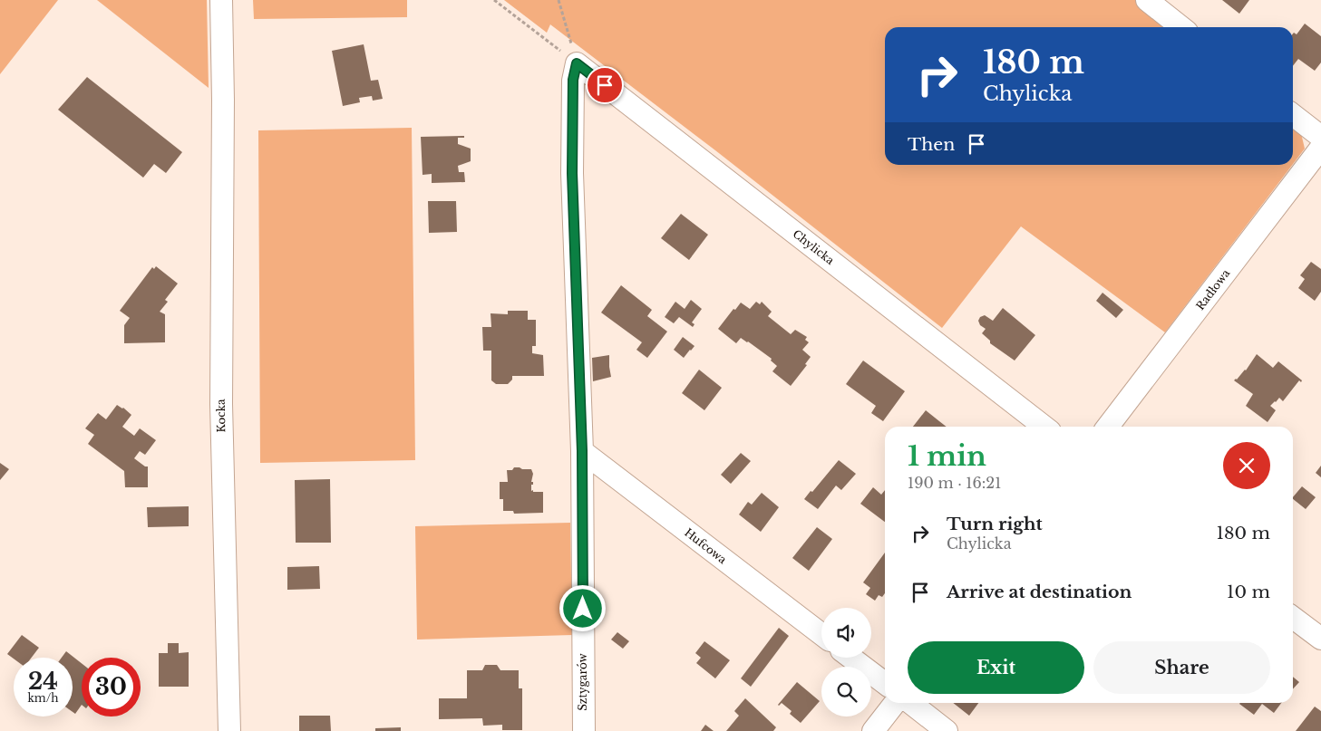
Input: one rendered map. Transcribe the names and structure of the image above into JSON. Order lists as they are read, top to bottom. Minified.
{"streets":{"street":["Chylicka","Radłowa","Kocka","Hufcowa","Sztygarów"]},"crossings":[["Chylicka","Sztygarów"],["Hufcowa","Sztygarów"]],"page":{"turn":["180 m","Chylicka"],"then":"Then","heading":["1 min","190 m · 16:21"],"list":[{"name":"Turn right","note":"Chylicka","value":"180 m"},{"name":"Arrive at destination","value":"10 m"}],"buttons":["Exit","Share"],"speed":"24 km/h","limit":"30"}}
